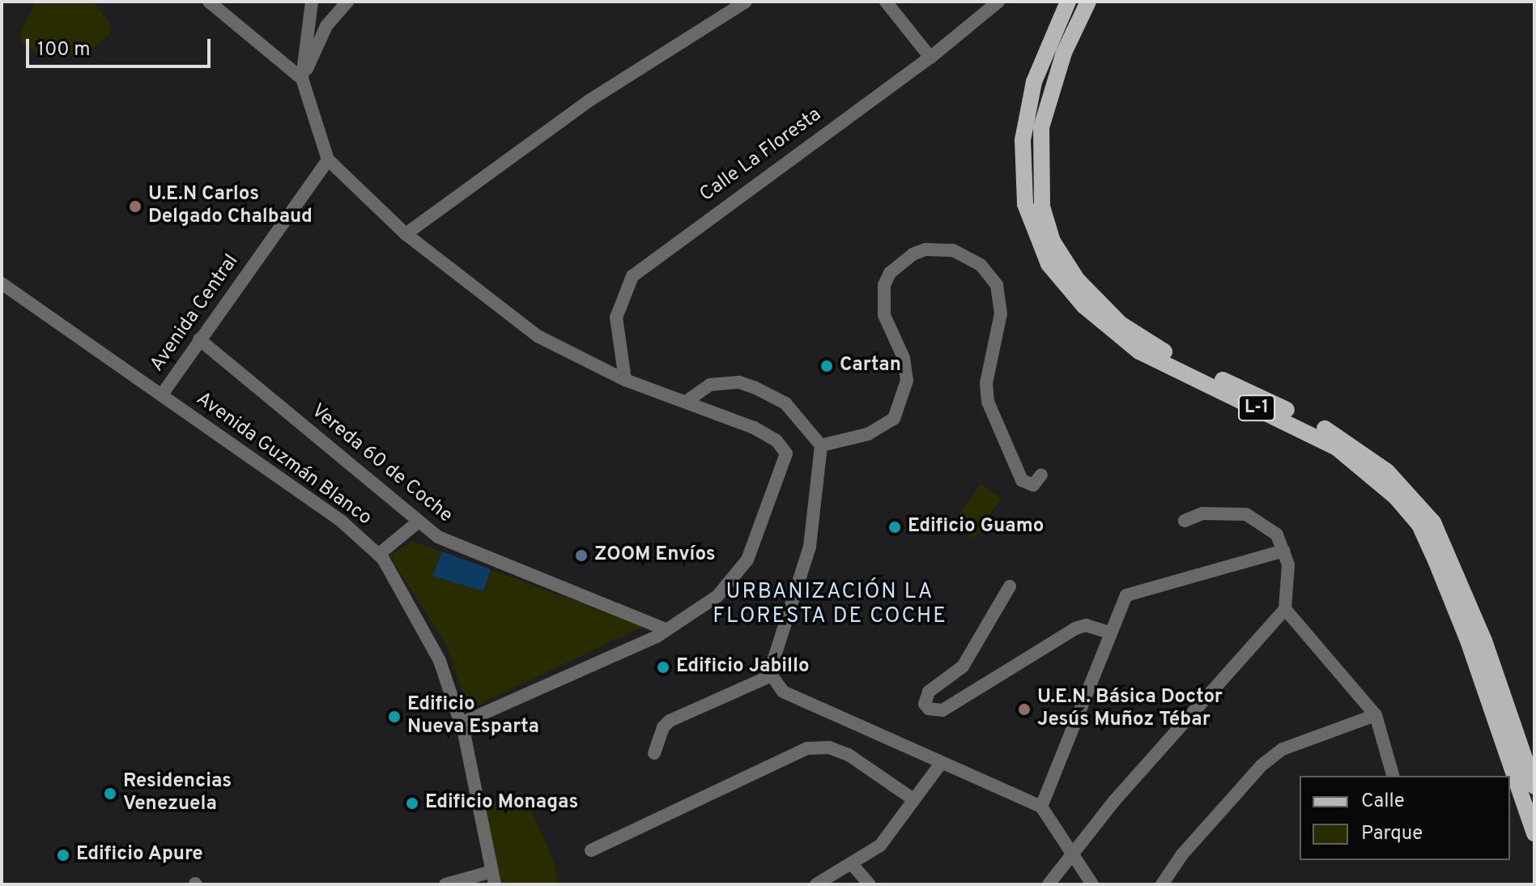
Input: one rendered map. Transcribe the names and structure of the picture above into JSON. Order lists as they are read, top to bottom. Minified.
{"streets":{"main road":["L-1"],"street":["Calle La Floresta","Avenida Central","Avenida Guzmán Blanco","Vereda 60 de Coche"]},"crossings":[["Avenida Central","Avenida Guzmán Blanco"],["Avenida Central","Vereda 60 de Coche"]],"districts":["URBANIZACIÓN LA FLORESTA DE COCHE"],"places":["U.E.N Carlos Delgado Chalbaud","Cartan","Edificio Guamo","ZOOM Envíos","Edificio Jabillo","U.E.N. Básica Doctor Jesús Muñoz Tébar","Edificio Nueva Esparta","Residencias Venezuela","Edificio Monagas","Edificio Apure"],"legend":["Calle","Parque"],"scale_bar":"100 m"}
